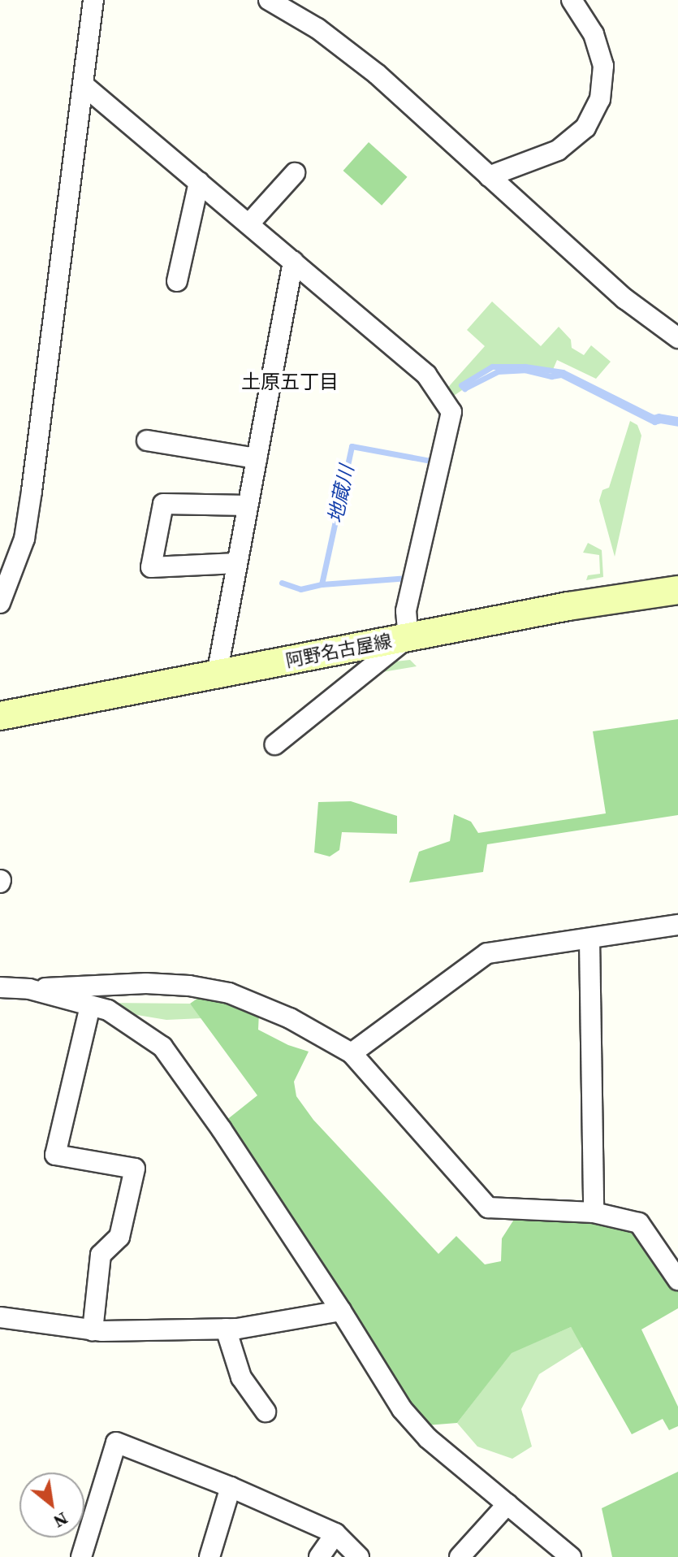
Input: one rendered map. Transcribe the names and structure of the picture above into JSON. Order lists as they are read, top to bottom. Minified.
{"streets":{"main road":["阿野名古屋線"]},"districts":["土原五丁目"],"water":["地蔵川"],"north":"bottom right"}
